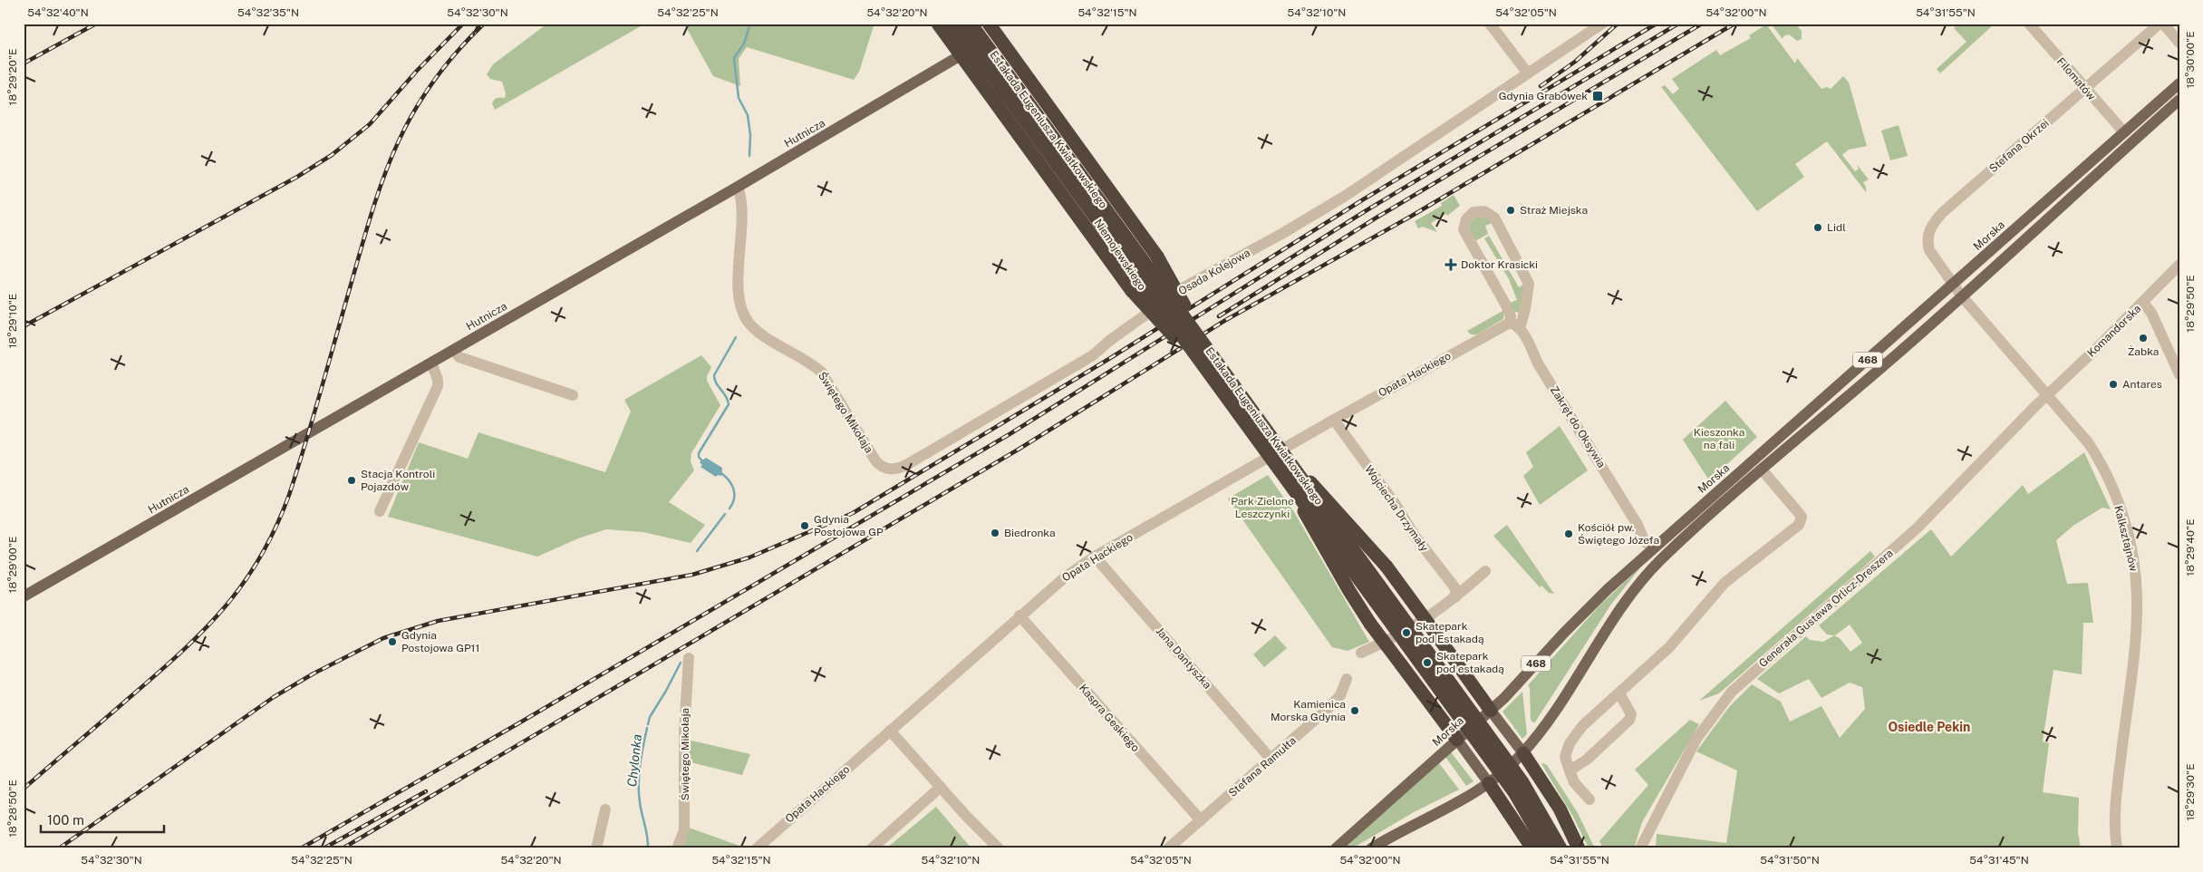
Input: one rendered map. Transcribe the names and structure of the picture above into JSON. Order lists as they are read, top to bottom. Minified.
{"streets":{"highway":["Estakada Eugeniusza Kwiatkowskiego"],"main road":["Hutnicza","Morska","468"],"street":["Filomatów","Stefana Okrzei","Niemojewskiego","Osada Kolejowa","Komandorska","Opata Hackiego","Świętego Mikołaja","Zakręt do Oksywia","Wojciecha Drzymały","Kalksztajnów","Generała Gustawa Orlicz-Dreszera","Jana Dantyszka","Kaspra Geskiego","Stefana Ramułta"]},"crossings":[["Filomatów","Stefana Okrzei"],["Filomatów","Morska"],["Hutnicza","Świętego Mikołaja"],["Stefana Okrzei","Morska"],["Stefana Okrzei","Kalksztajnów"],["Morska","Zakręt do Oksywia"],["Morska","Kalksztajnów"],["Niemojewskiego","Osada Kolejowa"],["Osada Kolejowa","Świętego Mikołaja"],["Komandorska","Kalksztajnów"],["Komandorska","Generała Gustawa Orlicz-Dreszera"],["468","Zakręt do Oksywia"],["468","Kalksztajnów"],["Opata Hackiego","Zakręt do Oksywia"],["Opata Hackiego","Wojciecha Drzymały"],["Opata Hackiego","Jana Dantyszka"],["Opata Hackiego","Kaspra Geskiego"],["Kalksztajnów","Generała Gustawa Orlicz-Dreszera"],["Jana Dantyszka","Stefana Ramułta"],["Kaspra Geskiego","Stefana Ramułta"]],"districts":["Osiedle Pekin"],"water":["Chylonka"],"parks":["Kieszonka na fali","Park Zielone Leszczynki"],"places":{"transit":["Gdynia Grabówek"],"other":["Straż Miejska","Lidl","Żabka","Antares","Stacja Kontroli Pojazdów","Gdynia Postojowa GP","Biedronka","Kościół pw. Świętego Józefa","Skatepark pod Estakadą","Gdynia Postojowa GP11","Skatepark pod estakadą","Kamienica Morska Gdynia"],"health":["Doktor Krasicki"]},"scale_bar":"100 m","coordinates":["54°32'40\"N","54°32'35\"N","54°32'30\"N","54°32'25\"N","54°32'20\"N","54°32'15\"N","54°32'10\"N","54°32'05\"N","54°32'00\"N","54°31'55\"N","18°30'00\"E","18°29'20\"E","18°29'50\"E","18°29'10\"E","18°29'40\"E","18°29'00\"E","18°29'30\"E","18°28'50\"E","54°31'50\"N","54°31'45\"N"]}
